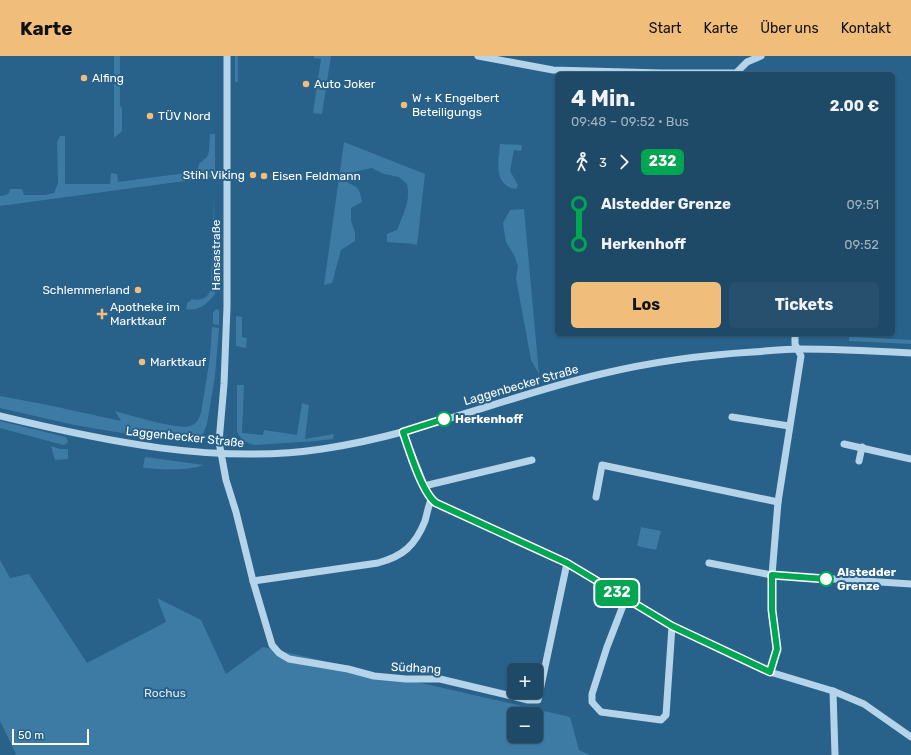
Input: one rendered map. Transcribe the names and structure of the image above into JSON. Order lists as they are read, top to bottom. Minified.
{"streets":{"street":["Hansastraße","Laggenbecker Straße","Südhang"]},"crossings":[["Hansastraße","Laggenbecker Straße"],["Hansastraße","Südhang"],["Laggenbecker Straße","Südhang"]],"parks":["Rochus"],"places":{"other":["Alfing","Auto Joker","W + K Engelbert Beteiligungs","TÜV Nord","Stihl Viking","Eisen Feldmann","Schlemmerland","Marktkauf","Herkenhoff","Alstedder Grenze"],"health":["Apotheke im Marktkauf"]},"lines":["bus line 232"],"scale_bar":"50 m","page":{"header":"Karte","nav":["Start","Karte","Über uns","Kontakt"],"on_map":"232","heading":["4 Min.","09:48 – 09:52 · Bus","2.00 €"],"legs":["3","232"],"list":[{"name":"Alstedder Grenze","value":"09:51"},{"name":"Herkenhoff","value":"09:52"}],"buttons":["Los","Tickets"],"map_buttons":["+","−"],"scale":"50 m"}}
